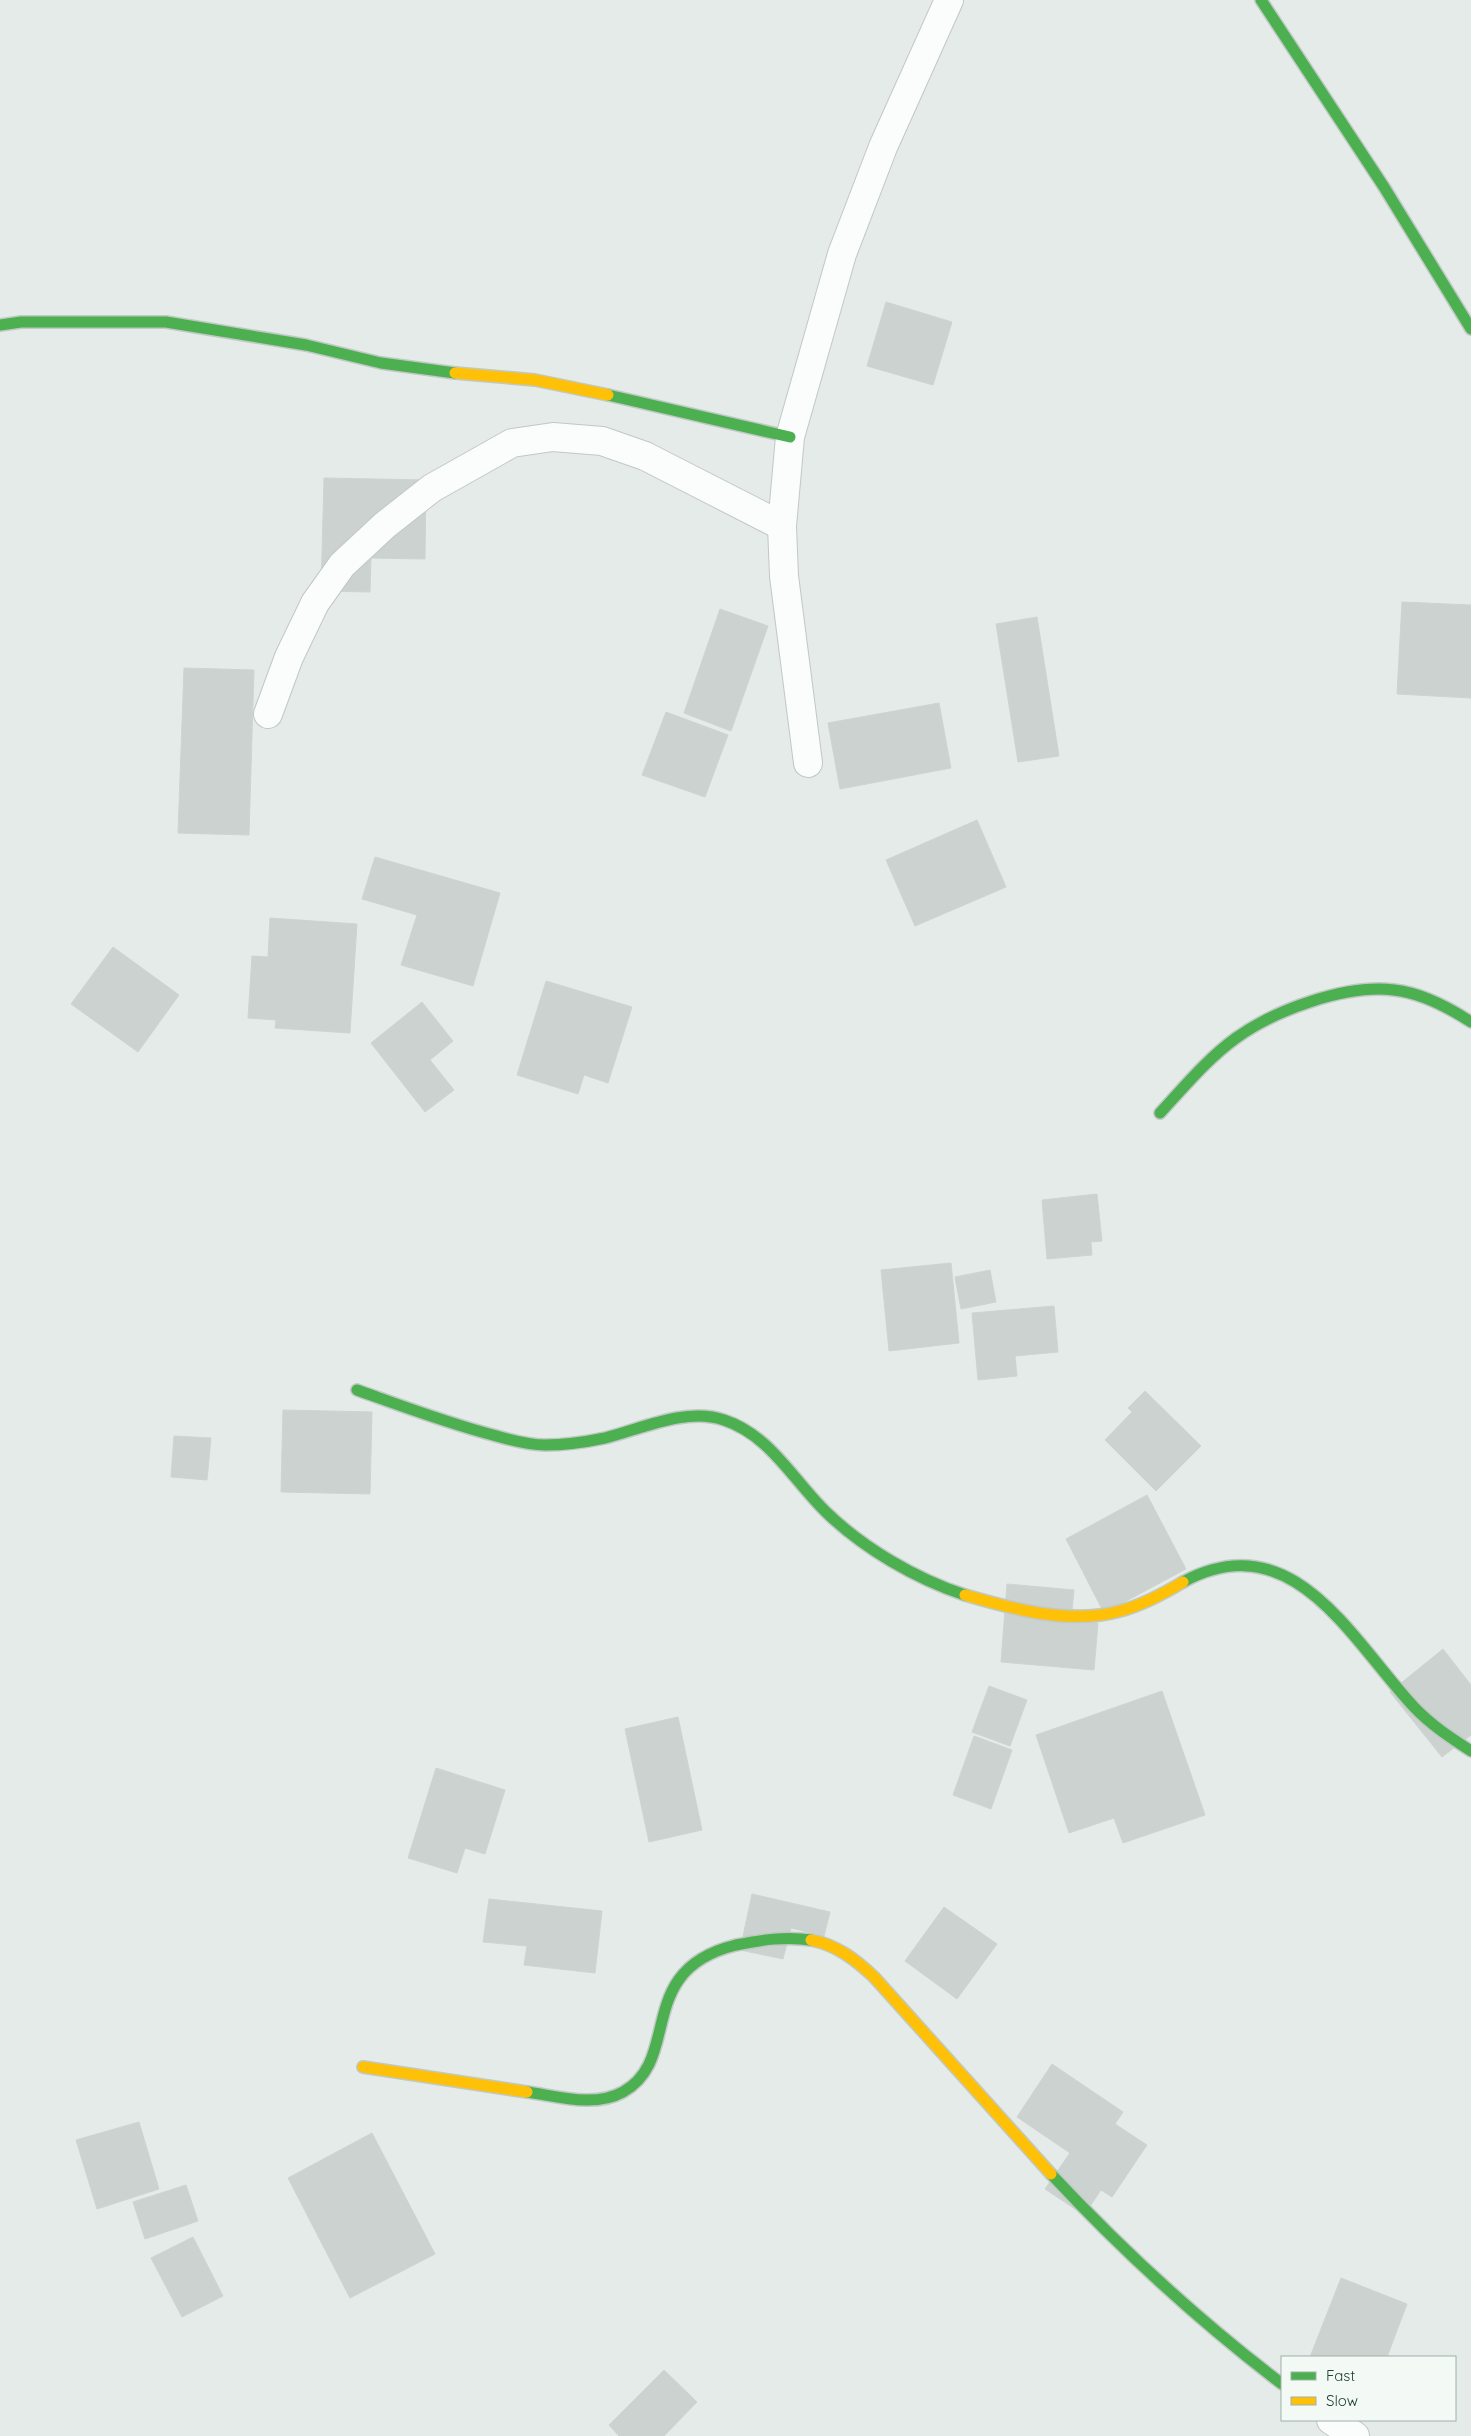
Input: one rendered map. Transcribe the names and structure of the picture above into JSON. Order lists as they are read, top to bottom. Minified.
{"legend":["Fast","Slow"]}
